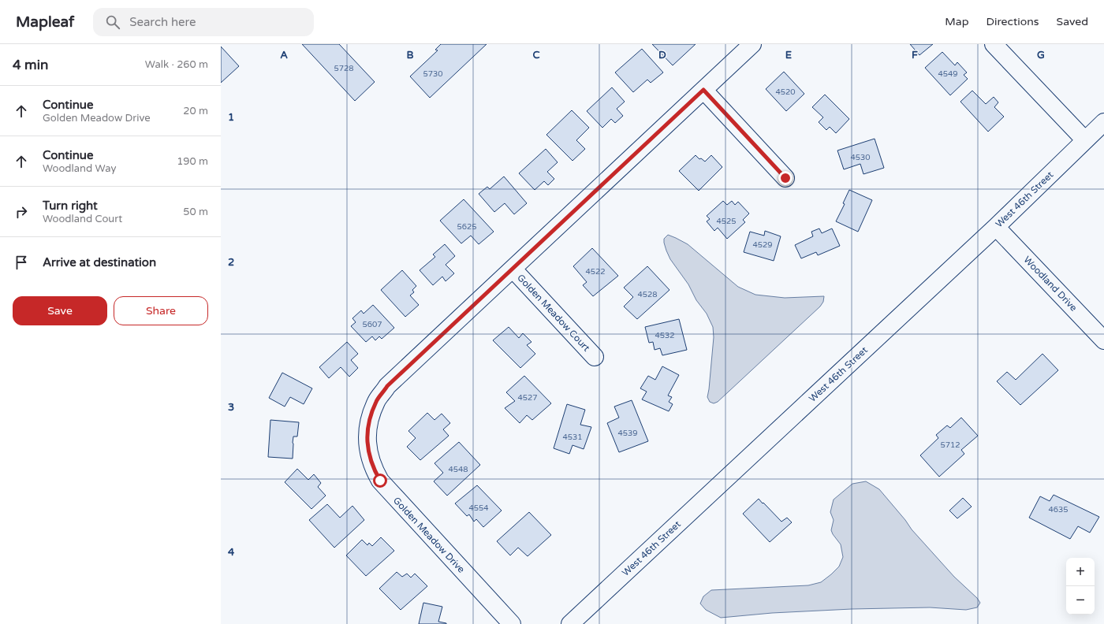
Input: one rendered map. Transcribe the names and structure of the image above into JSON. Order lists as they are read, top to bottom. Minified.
{"streets":{"street":["West 46th Street","Woodland Drive","Golden Meadow Court","Golden Meadow Drive"]},"crossings":[["West 46th Street","Woodland Drive"],["Golden Meadow Court","Golden Meadow Drive"]],"house_numbers":["5728","5730","4549","4520","4530","4525","5625","4529","4522","4528","5607","4532","4527","4539","4531","5712","4548","4554","4635"],"page":{"header":"Mapleaf","search":"Search here","nav":["Map","Directions","Saved"],"heading":["4 min","Walk · 260 m"],"list":[["Continue","Golden Meadow Drive","20 m"],["Continue","Woodland Way","190 m"],["Turn right","Woodland Court","50 m"],"Arrive at destination"],"buttons":["Save","Share"],"map_buttons":["+","−"]},"grid":{"columns":["A","B","C","D","E","F","G"],"rows":["1","2","3","4"]}}
